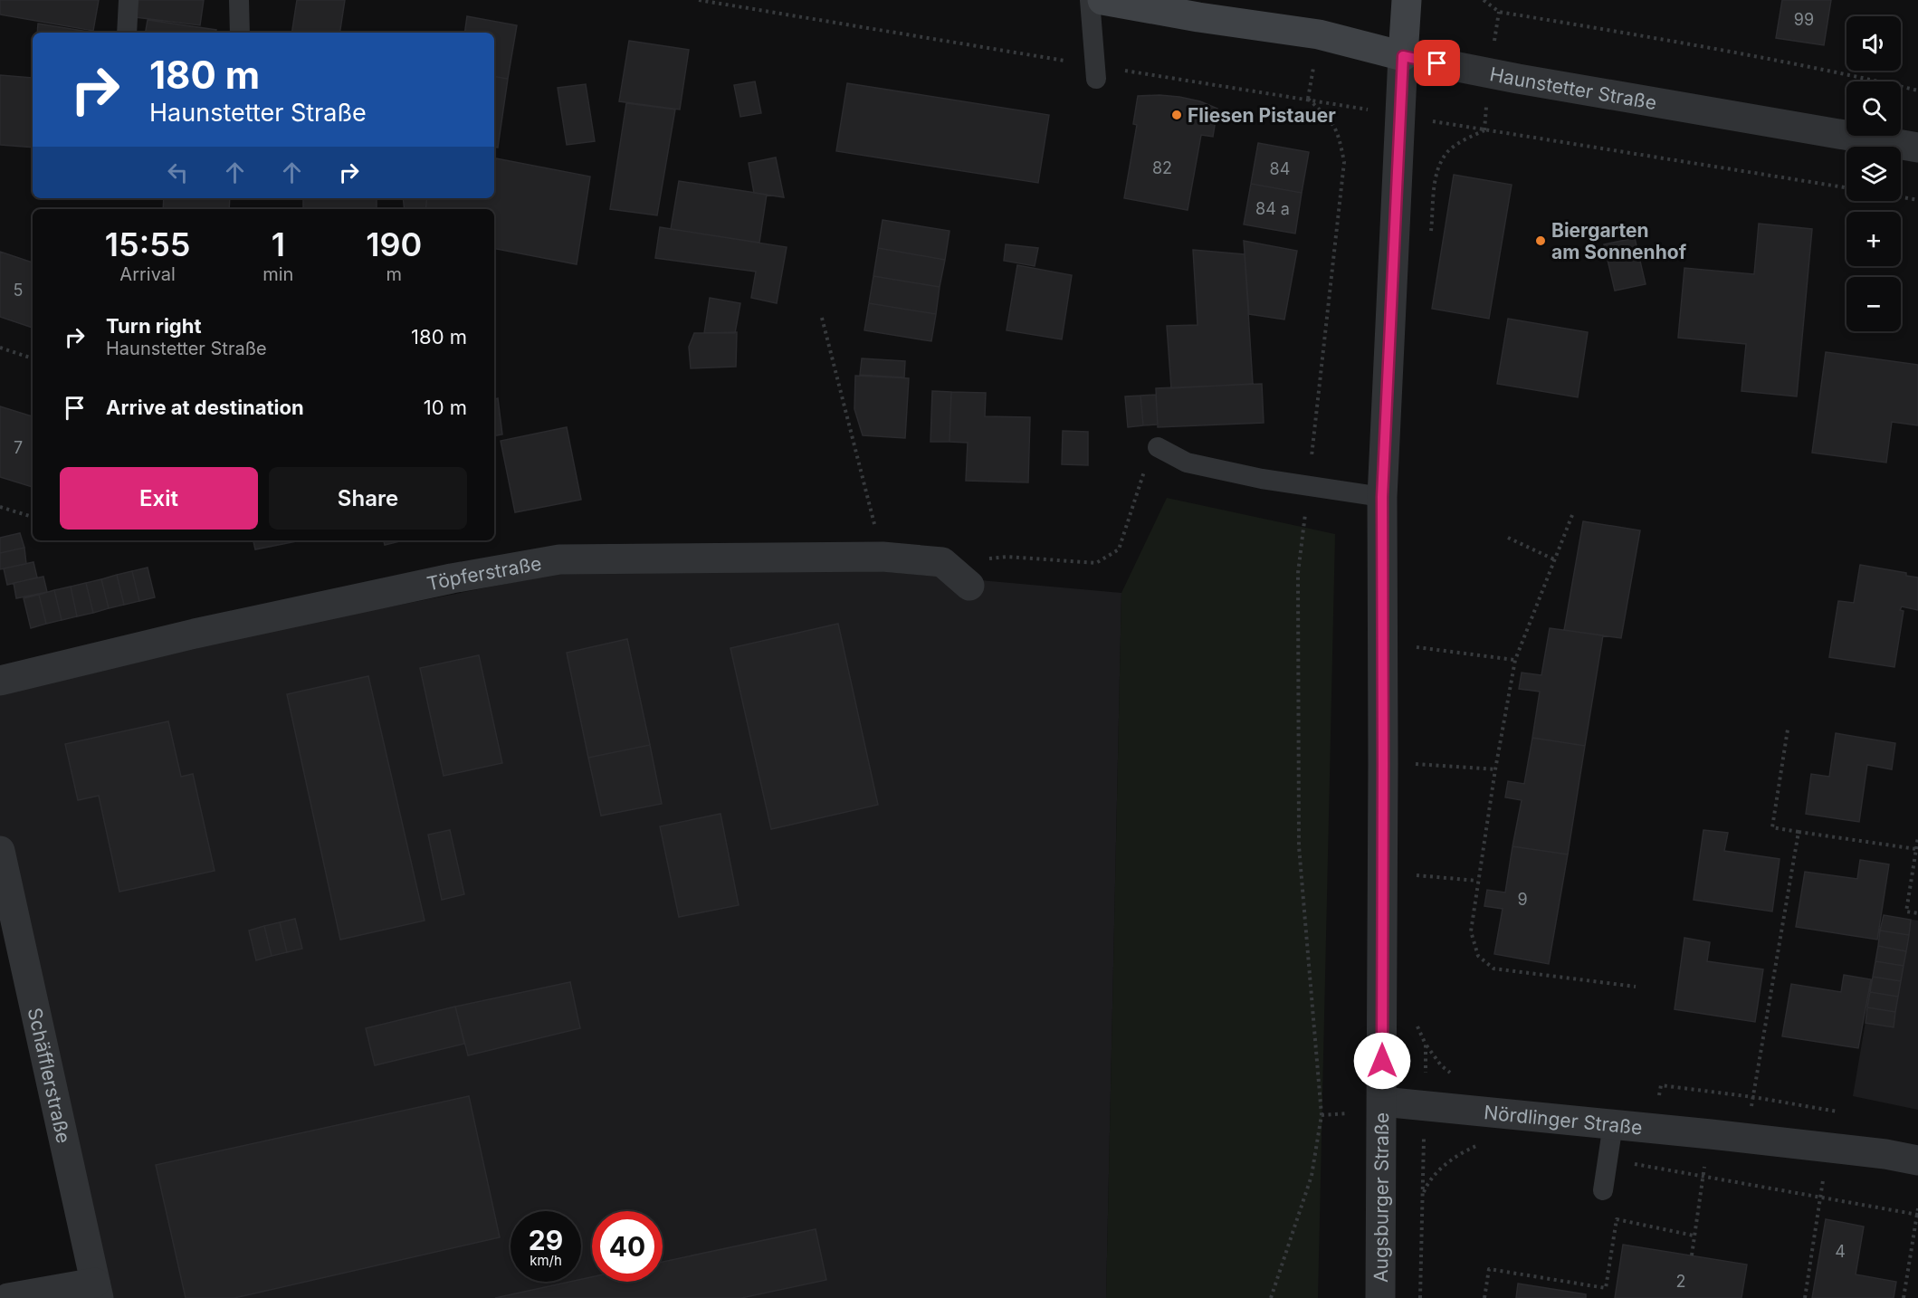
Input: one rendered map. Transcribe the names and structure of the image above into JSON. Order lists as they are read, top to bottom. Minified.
{"streets":{"main road":["Haunstetter Straße"],"street":["Töpferstraße","Schäfflerstraße","Nördlinger Straße","Augsburger Straße"]},"crossings":[["Haunstetter Straße","Augsburger Straße"],["Nördlinger Straße","Augsburger Straße"]],"places":["Fliesen Pistauer","Biergarten am Sonnenhof"],"house_numbers":["99","82","84","84 a","5","7","9","4","2"],"page":{"map_buttons":["+","−"],"turn":["180 m","Haunstetter Straße"],"eta":["15:55","Arrival","1","min","190","m"],"list":[{"name":"Turn right","note":"Haunstetter Straße","value":"180 m"},{"name":"Arrive at destination","value":"10 m"}],"buttons":["Exit","Share"],"speed":"29 km/h","limit":"40"}}
